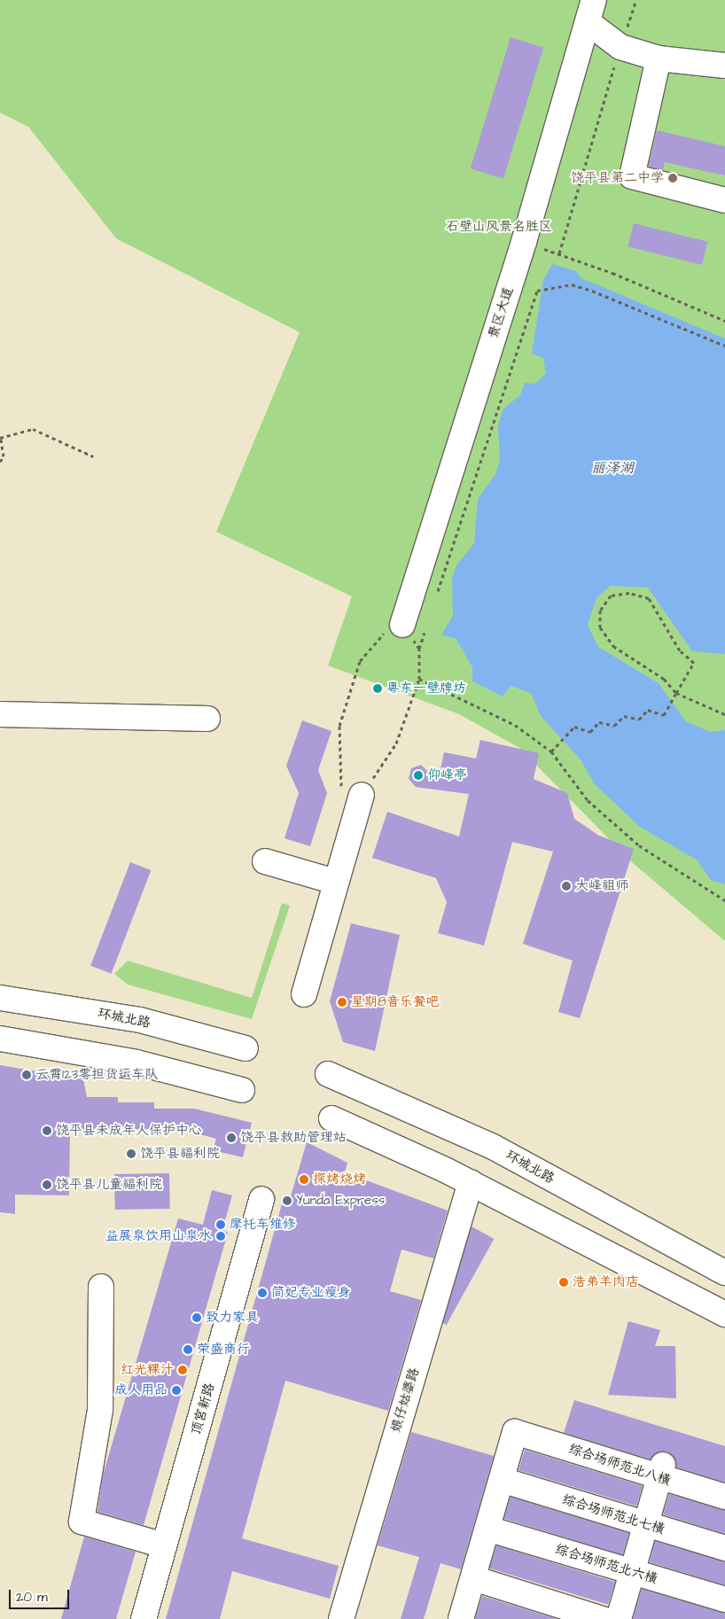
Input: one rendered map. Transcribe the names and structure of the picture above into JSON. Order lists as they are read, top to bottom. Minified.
{"streets":{"main road":["景区大道","环城北路","娘仔姑婆路","顶宫新路","综合场师范北八横","综合场师范北七横","综合场师范北六横"]},"crossings":[["综合场师范北八横","综合场师范北七横"]],"water":["丽泽湖"],"parks":["石壁山风景名胜区"],"places":["饶平县第二中学","粤东一壁牌坊","仰峰亭","大峰祖师","星期8音乐餐吧","云霄123零担货运车队","饶平县未成年人保护中心","饶平县救助管理站","饶平县福利院","探烤烧烤","饶平县儿童福利院","Yunda Express","摩托车维修","益展泉饮用山泉水","浩弟羊肉店","简妃专业瘦身","致力家具","荣盛商行","红光粿汁","成人用品"],"scale_bar":"20 m"}
